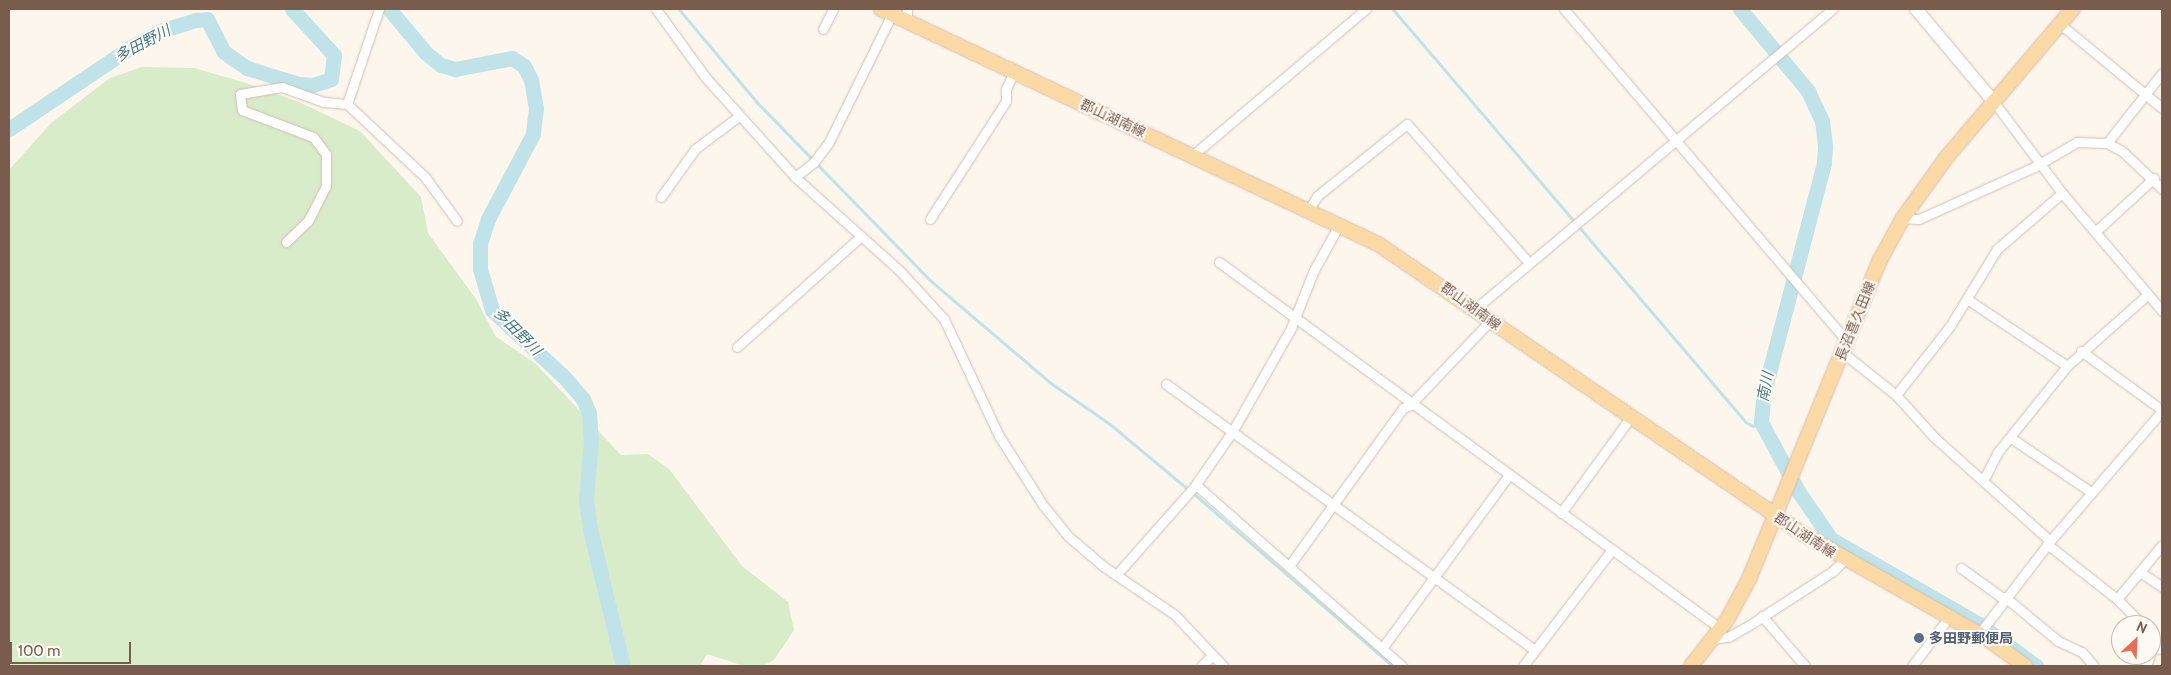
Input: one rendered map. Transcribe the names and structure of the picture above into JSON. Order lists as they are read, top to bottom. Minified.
{"streets":{"main road":["郡山湖南線","長沼喜久田線"]},"crossings":[["郡山湖南線","長沼喜久田線"]],"water":["多田野川","南川"],"places":["多田野郵便局"],"scale_bar":"100 m","north":"top right"}
